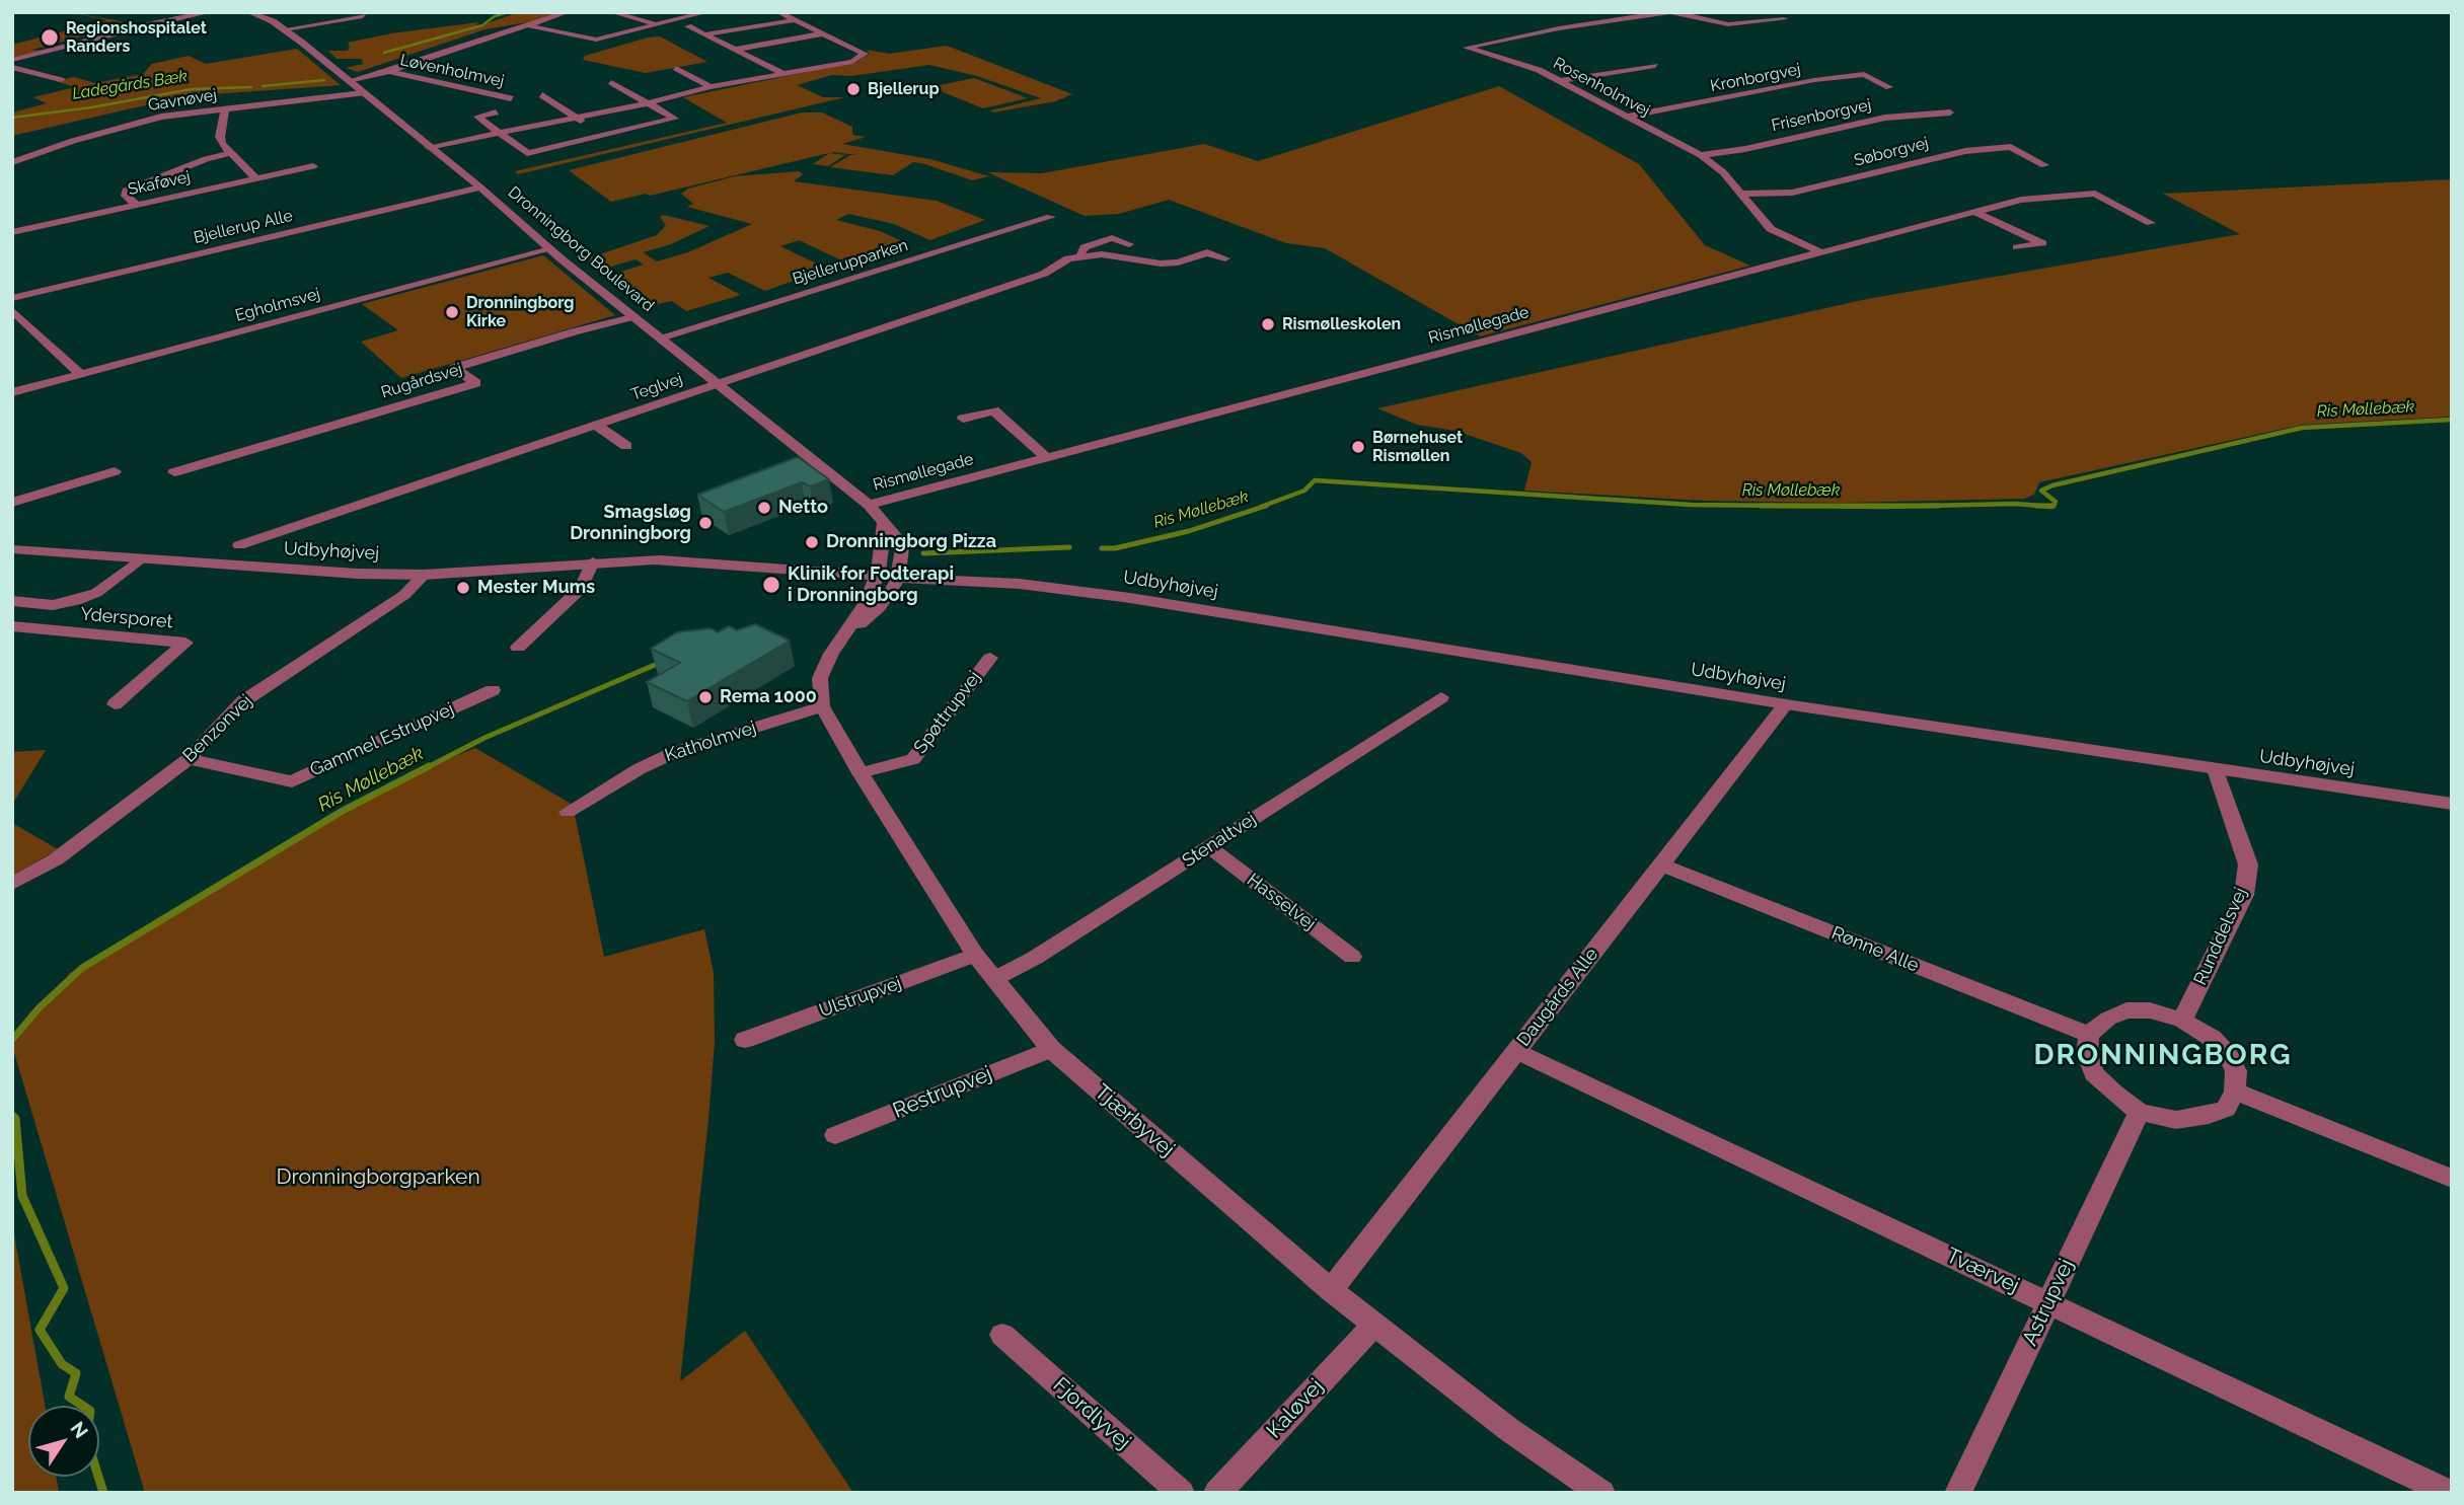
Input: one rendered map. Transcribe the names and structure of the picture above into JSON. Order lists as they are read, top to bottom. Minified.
{"streets":{"street":["Løvenholmvej","Kronborgvej","Rosenholmvej","Gavnøvej","Frisenborgvej","Søborgvej","Skaføvej","Bjellerup Alle","Dronningborg Boulevard","Bjellerupparken","Egholmsvej","Rismøllegade","Rugårdsvej","Teglvej","Udbyhøjvej","Ydersporet","Spøttrupvej","Benzonvej","Gammel Estrupvej","Katholmvej","Stenaltvej","Hasselvej","Runddelsvej","Rønne Alle","Ulstrupvej","Daugårds Alle","Restrupvej","Tjærbyvej","Tværvej","Astrupvej","Kaløvej","Fjordlyvej"]},"crossings":[["Løvenholmvej","Dronningborg Boulevard"],["Kronborgvej","Rosenholmvej"],["Rosenholmvej","Frisenborgvej"],["Rosenholmvej","Søborgvej"],["Rosenholmvej","Rismøllegade"],["Gavnøvej","Dronningborg Boulevard"],["Bjellerup Alle","Dronningborg Boulevard"],["Dronningborg Boulevard","Bjellerupparken"],["Dronningborg Boulevard","Egholmsvej"],["Dronningborg Boulevard","Rismøllegade"],["Dronningborg Boulevard","Rugårdsvej"],["Dronningborg Boulevard","Teglvej"],["Dronningborg Boulevard","Udbyhøjvej"],["Udbyhøjvej","Benzonvej"],["Udbyhøjvej","Runddelsvej"],["Udbyhøjvej","Daugårds Alle"],["Spøttrupvej","Tjærbyvej"],["Benzonvej","Gammel Estrupvej"],["Katholmvej","Tjærbyvej"],["Stenaltvej","Hasselvej"],["Stenaltvej","Tjærbyvej"],["Runddelsvej","Rønne Alle"],["Runddelsvej","Astrupvej"],["Rønne Alle","Daugårds Alle"],["Rønne Alle","Astrupvej"],["Ulstrupvej","Tjærbyvej"],["Daugårds Alle","Tjærbyvej"],["Daugårds Alle","Tværvej"],["Restrupvej","Tjærbyvej"],["Tjærbyvej","Kaløvej"],["Tværvej","Astrupvej"]],"districts":["DRONNINGBORG"],"water":["Ladegårds Bæk","Ris Møllebæk"],"parks":["Dronningborgparken"],"places":["Regionshospitalet Randers","Bjellerup","Dronningborg Kirke","Rismølleskolen","Børnehuset Rismøllen","Netto","Smagsløg Dronningborg","Dronningborg Pizza","Klinik for Fodterapi i Dronningborg","Mester Mums","Rema 1000"],"north":"top right"}
